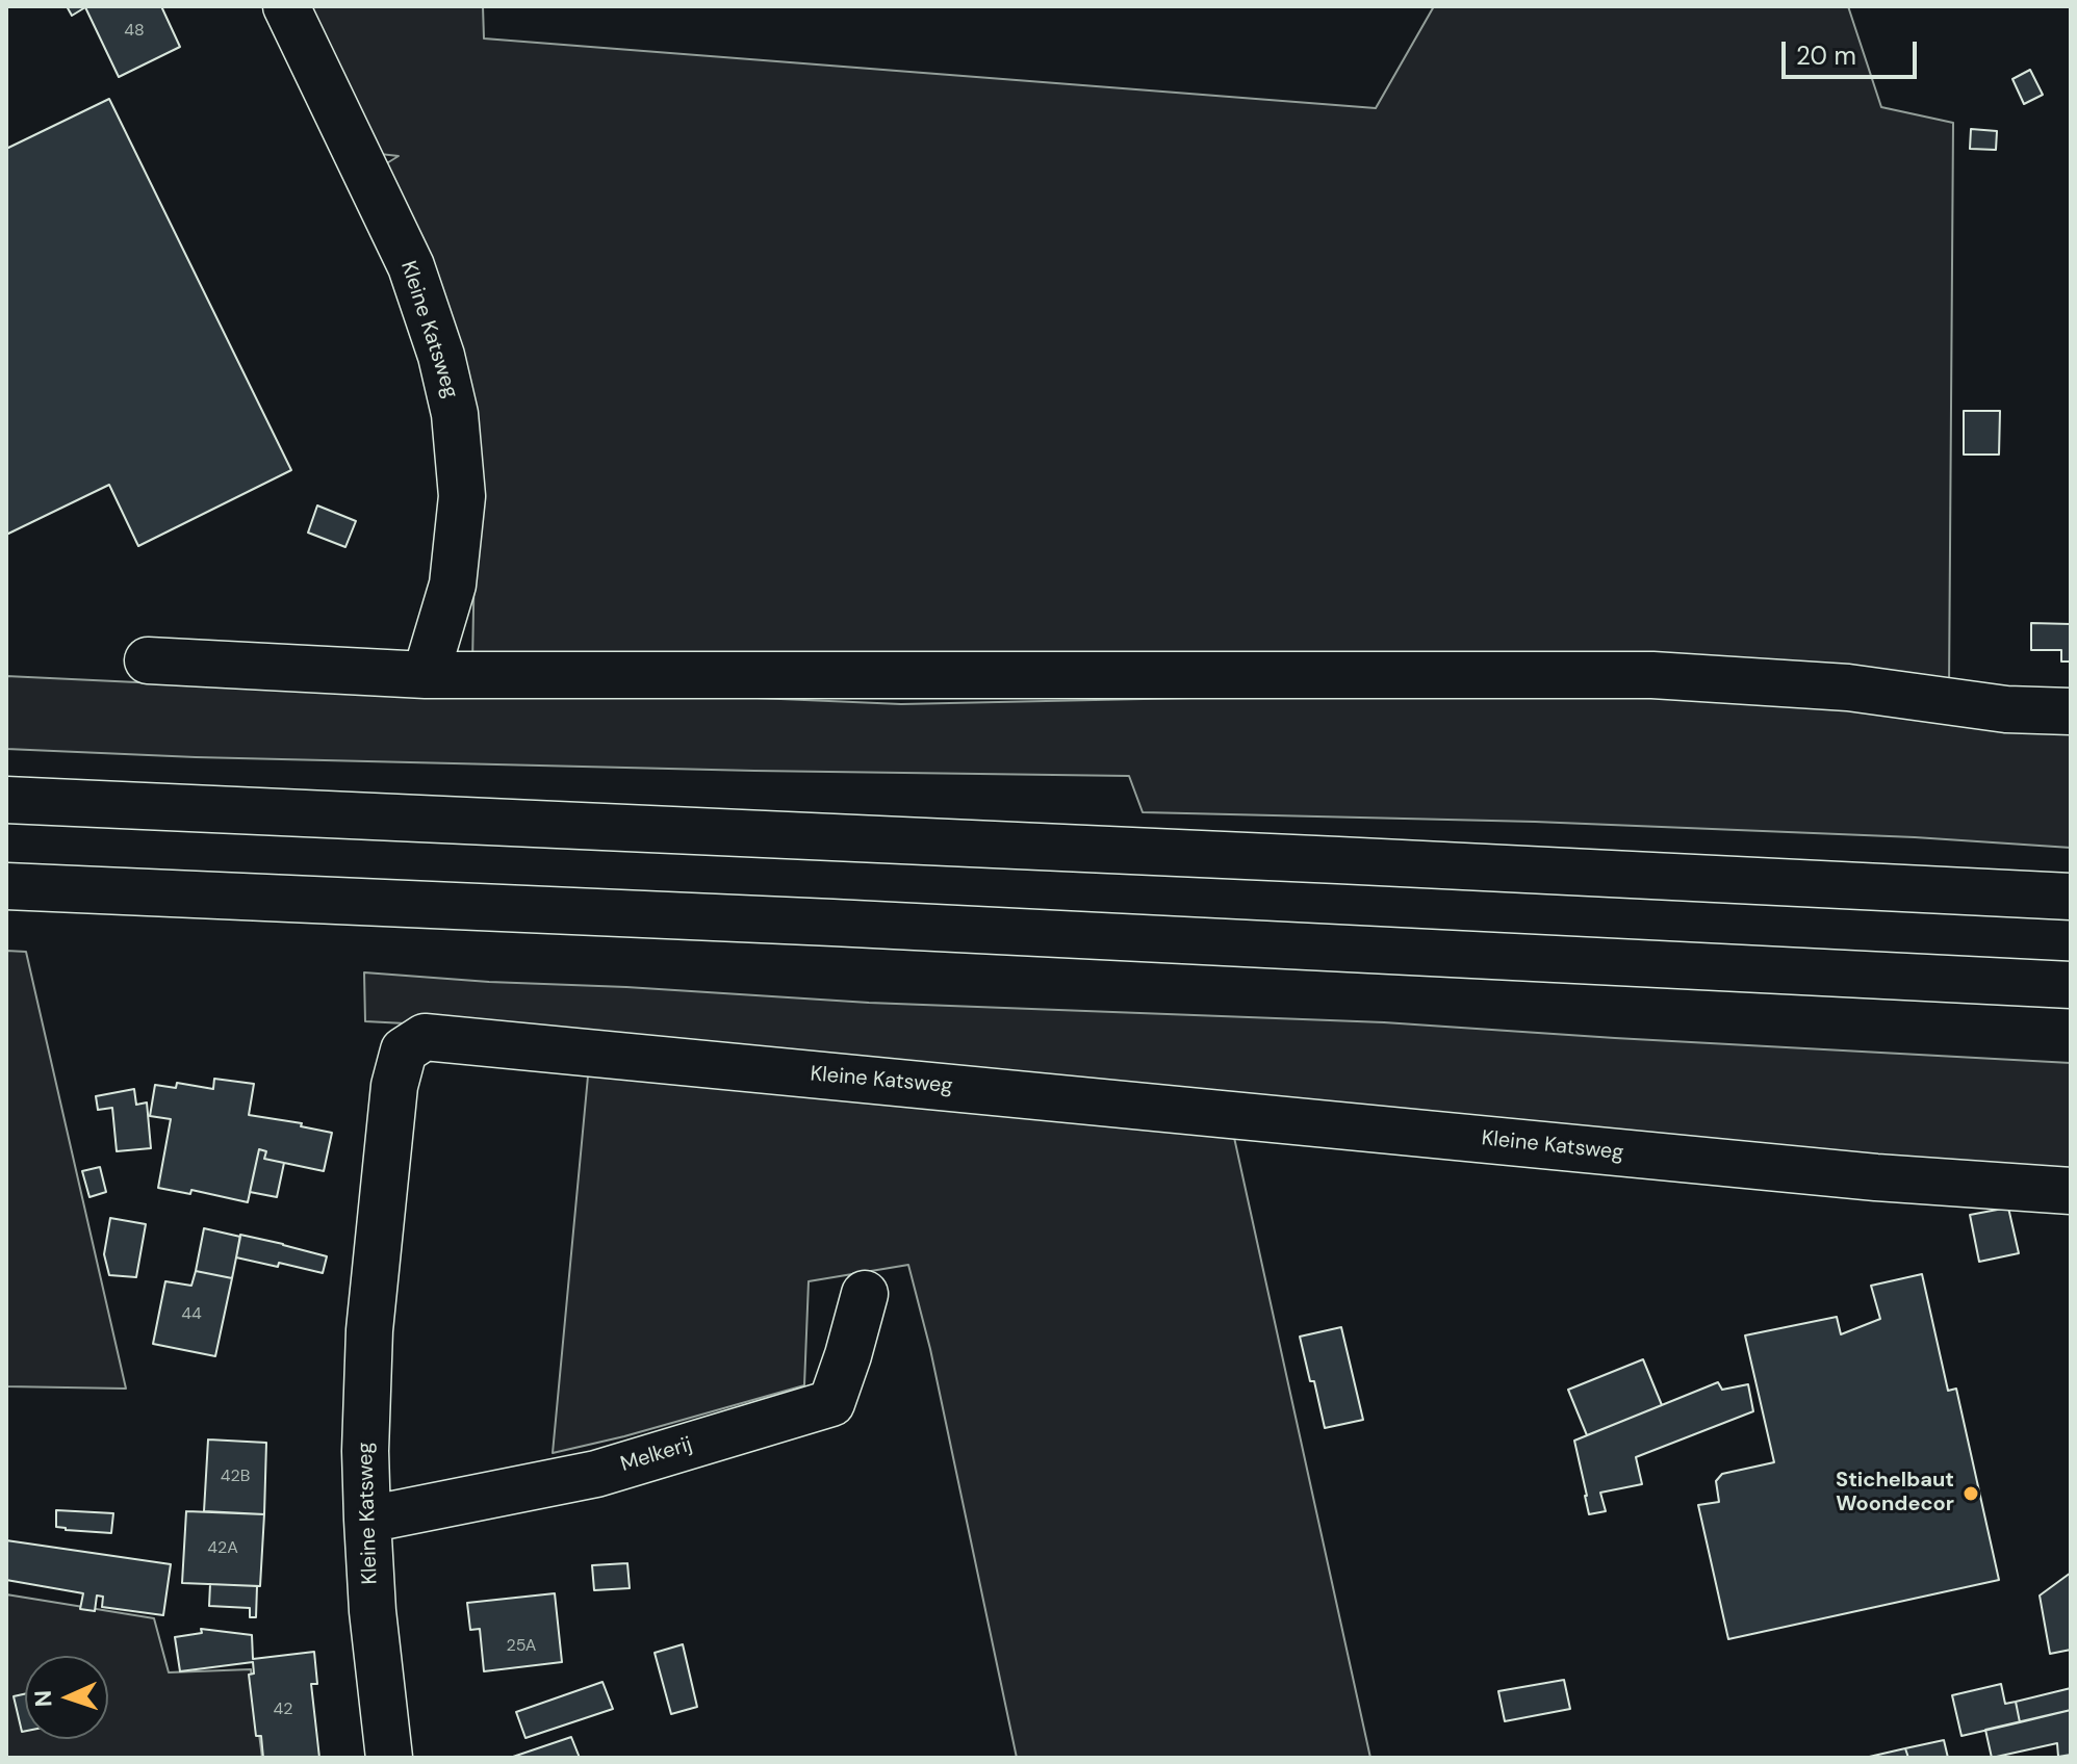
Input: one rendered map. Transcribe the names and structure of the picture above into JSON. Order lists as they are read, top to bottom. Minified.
{"streets":{"main road":["Kleine Katsweg","Melkerij"]},"crossings":[["Kleine Katsweg","Melkerij"]],"places":["Stichelbaut Woondecor"],"house_numbers":["48","44","42B","42A","25A","42"],"scale_bar":"20 m","north":"left"}
